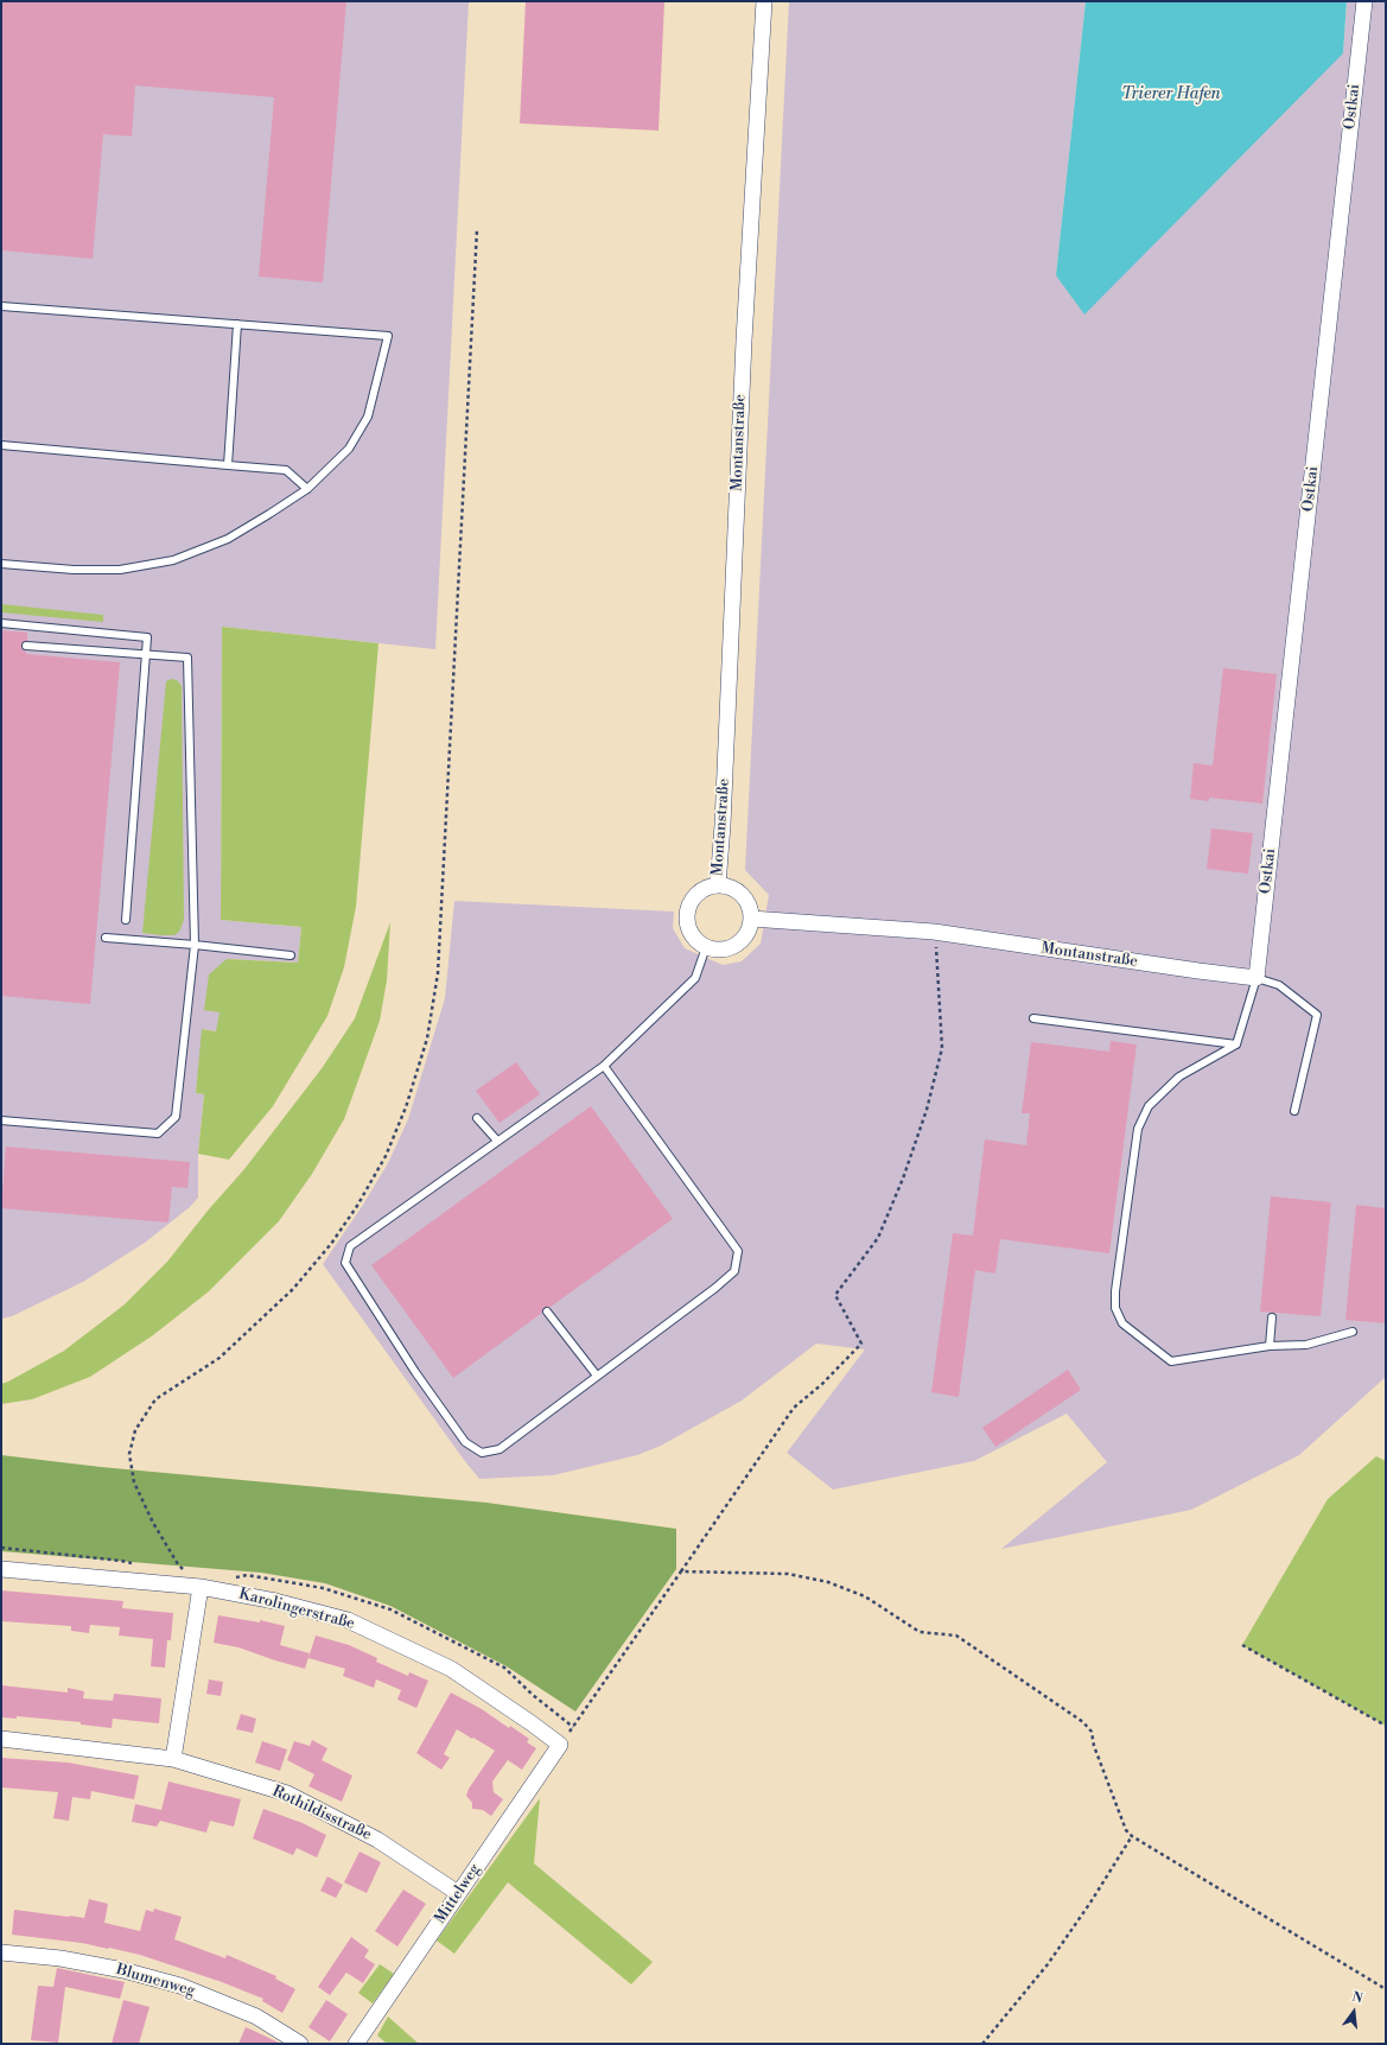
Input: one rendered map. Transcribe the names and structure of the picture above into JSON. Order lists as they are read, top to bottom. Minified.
{"streets":{"street":["Ostkai","Montanstraße","Karolingerstraße","Rothildisstraße","Mittelweg","Blumenweg"]},"crossings":[["Ostkai","Montanstraße"],["Karolingerstraße","Mittelweg"],["Rothildisstraße","Mittelweg"]],"water":["Trierer Hafen"],"north":"top"}
